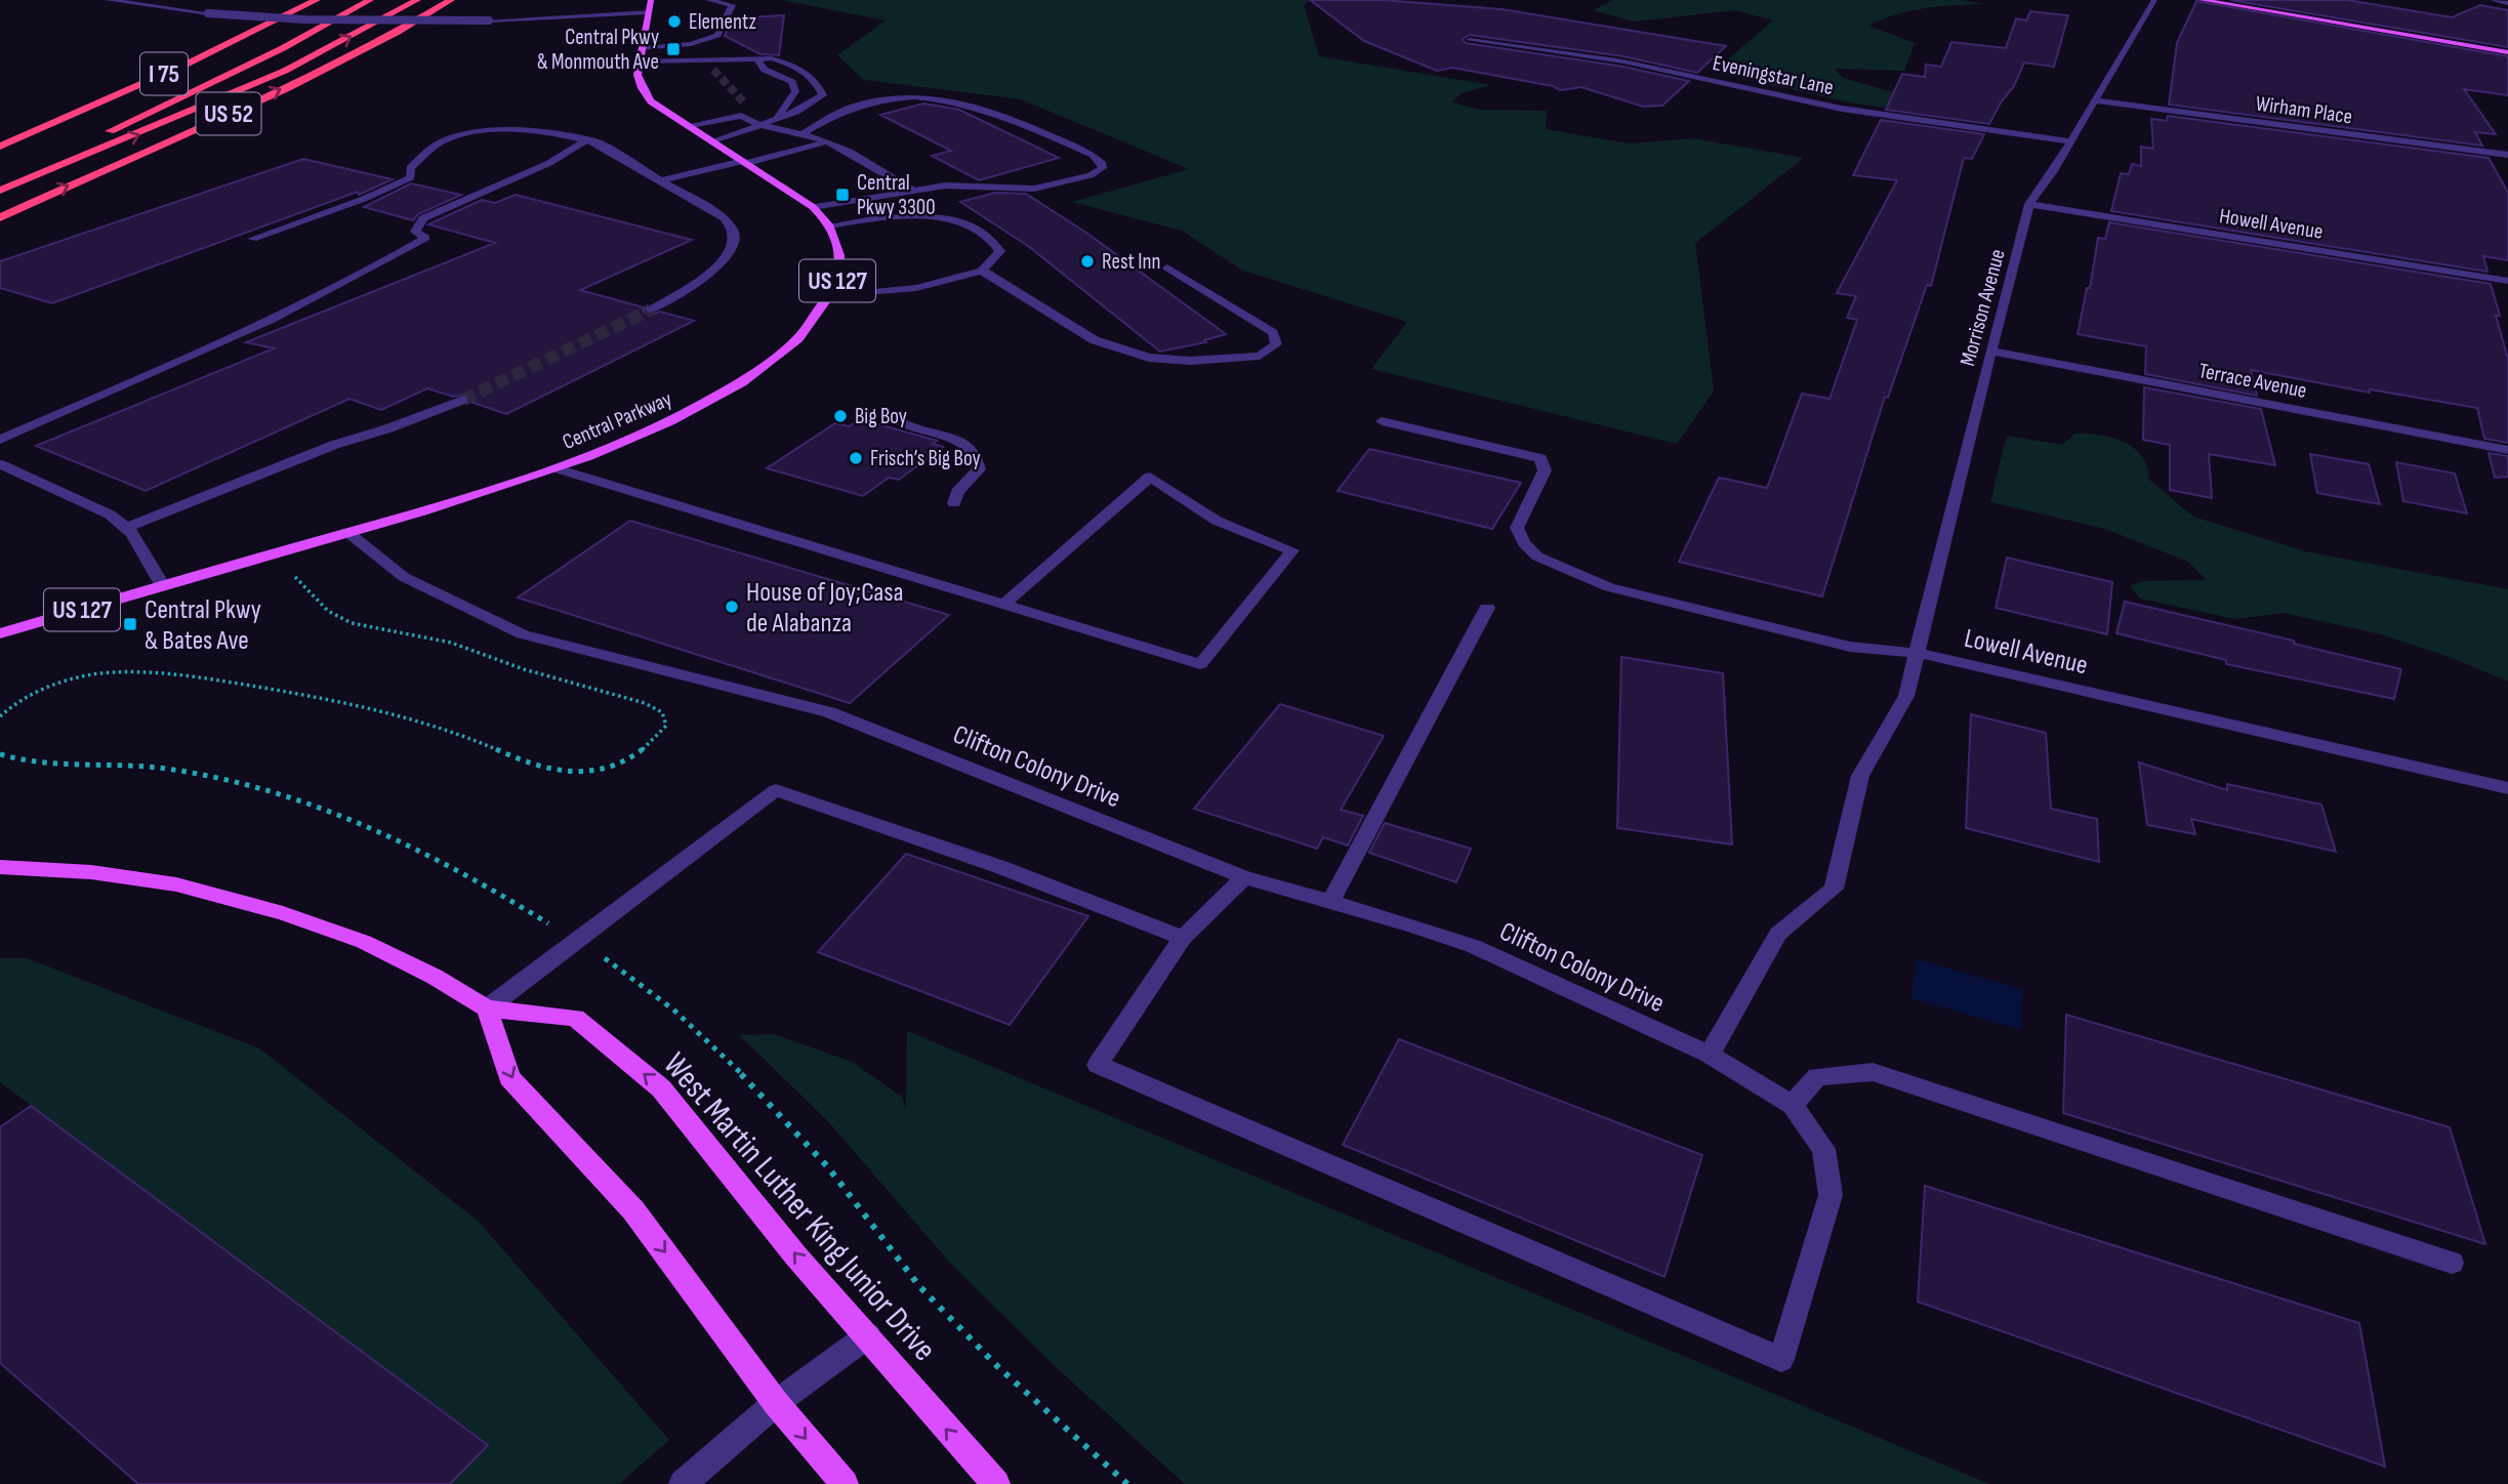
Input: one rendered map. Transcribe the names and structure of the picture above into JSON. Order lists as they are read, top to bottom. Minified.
{"streets":{"highway":["I 75","US 52"],"main road":["US 127","Central Parkway","West Martin Luther King Junior Drive"],"street":["Eveningstar Lane","Wirham Place","Howell Avenue","Morrison Avenue","Terrace Avenue","Lowell Avenue","Clifton Colony Drive"]},"crossings":[["Eveningstar Lane","Morrison Avenue"],["Wirham Place","Morrison Avenue"],["Howell Avenue","Morrison Avenue"],["Morrison Avenue","Terrace Avenue"],["Morrison Avenue","Lowell Avenue"],["Morrison Avenue","Clifton Colony Drive"],["Central Parkway","Clifton Colony Drive"]],"places":{"other":["Elementz","Rest Inn","Big Boy","Frisch’s Big Boy","House of Joy;Casa de Alabanza"],"transit":["Central Pkwy & Monmouth Ave","Central Pkwy 3300","Central Pkwy & Bates Ave"]}}
